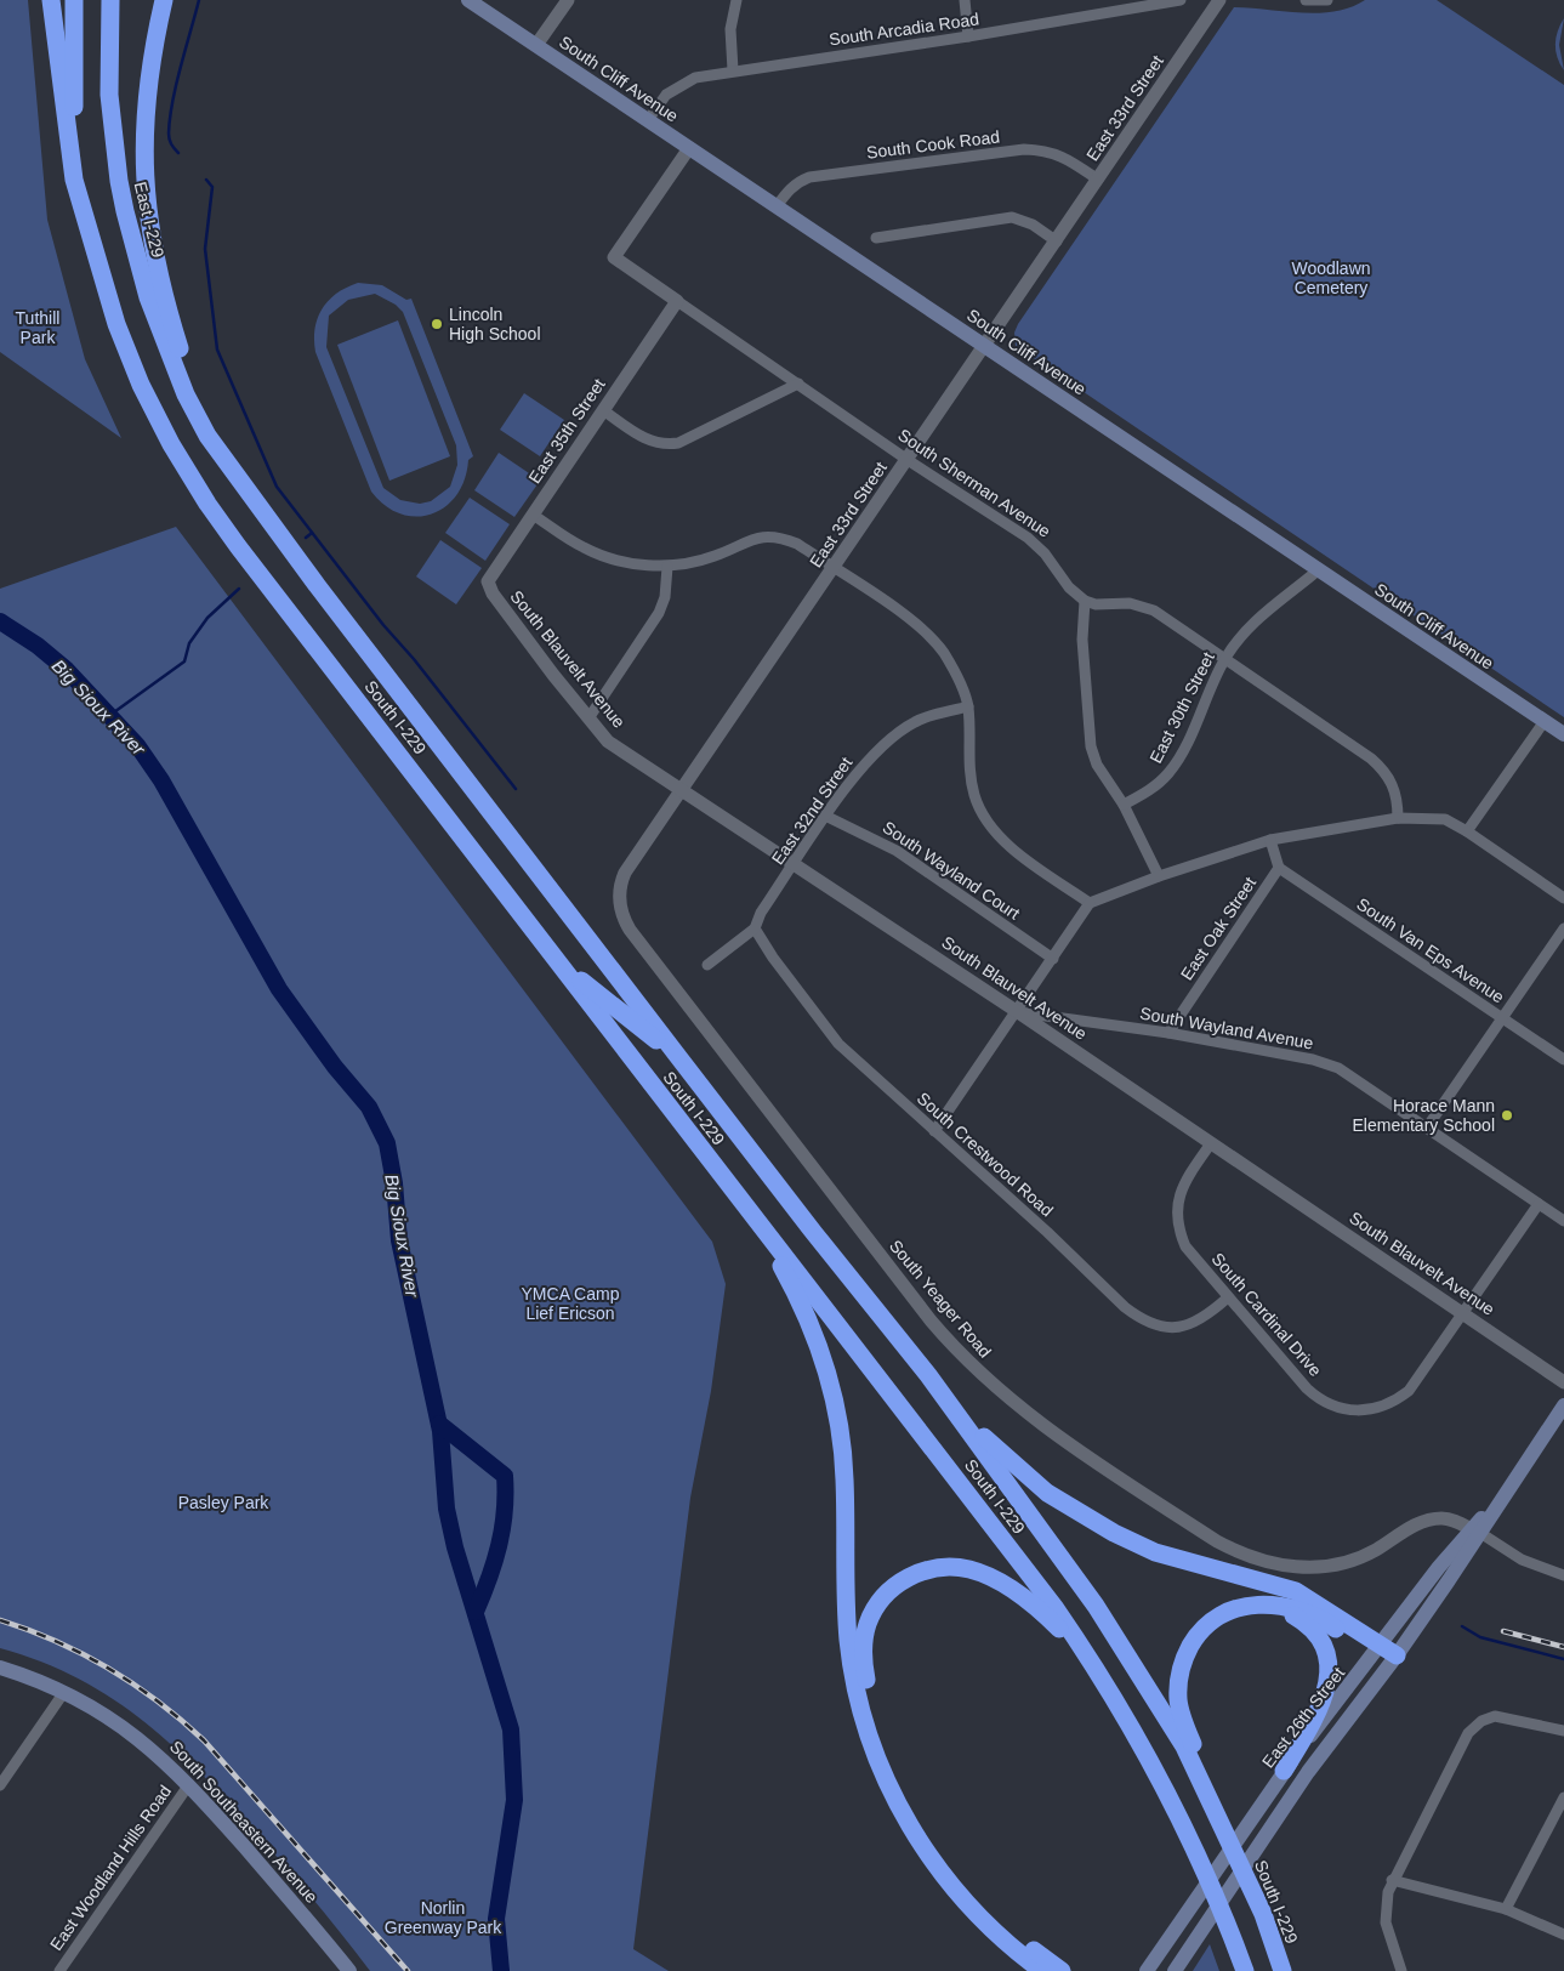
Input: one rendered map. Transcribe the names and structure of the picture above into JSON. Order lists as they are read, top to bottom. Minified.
{"streets":{"highway":["East I-229","South I-229"],"main road":["South Cliff Avenue","East 26th Street","South Southeastern Avenue"],"street":["South Arcadia Road","East 33rd Street","South Cook Road","East 35th Street","South Sherman Avenue","South Blauvelt Avenue","East 30th Street","East 32nd Street","South Wayland Court","East Oak Street","South Van Eps Avenue","South Wayland Avenue","South Crestwood Road","South Yeager Road","South Cardinal Drive","East Woodland Hills Road"]},"crossings":[["South Arcadia Road","South Cliff Avenue"],["South Cliff Avenue","East 33rd Street"],["South Cliff Avenue","South Cook Road"],["South Cliff Avenue","South Sherman Avenue"],["South Cliff Avenue","East 30th Street"],["East 33rd Street","South Cook Road"],["East 33rd Street","South Sherman Avenue"],["East 33rd Street","South Blauvelt Avenue"],["East 33rd Street","South Yeager Road"],["East I-229","South I-229"],["East 35th Street","South Sherman Avenue"],["East 35th Street","South Blauvelt Avenue"],["South Blauvelt Avenue","East 32nd Street"],["South Blauvelt Avenue","South Wayland Avenue"],["South Blauvelt Avenue","South Cardinal Drive"],["East 32nd Street","South Wayland Court"],["East 32nd Street","South Crestwood Road"],["East Oak Street","South Van Eps Avenue"],["East Oak Street","South Wayland Avenue"],["South Wayland Avenue","South Cardinal Drive"],["South Crestwood Road","South Cardinal Drive"],["South Yeager Road","East 26th Street"],["South Southeastern Avenue","East Woodland Hills Road"]],"water":["Big Sioux River"],"parks":["Woodlawn Cemetery","Tuthill Park","YMCA Camp Lief Ericson","Pasley Park","Norlin Greenway Park"],"places":["Lincoln High School","Horace Mann Elementary School"]}
